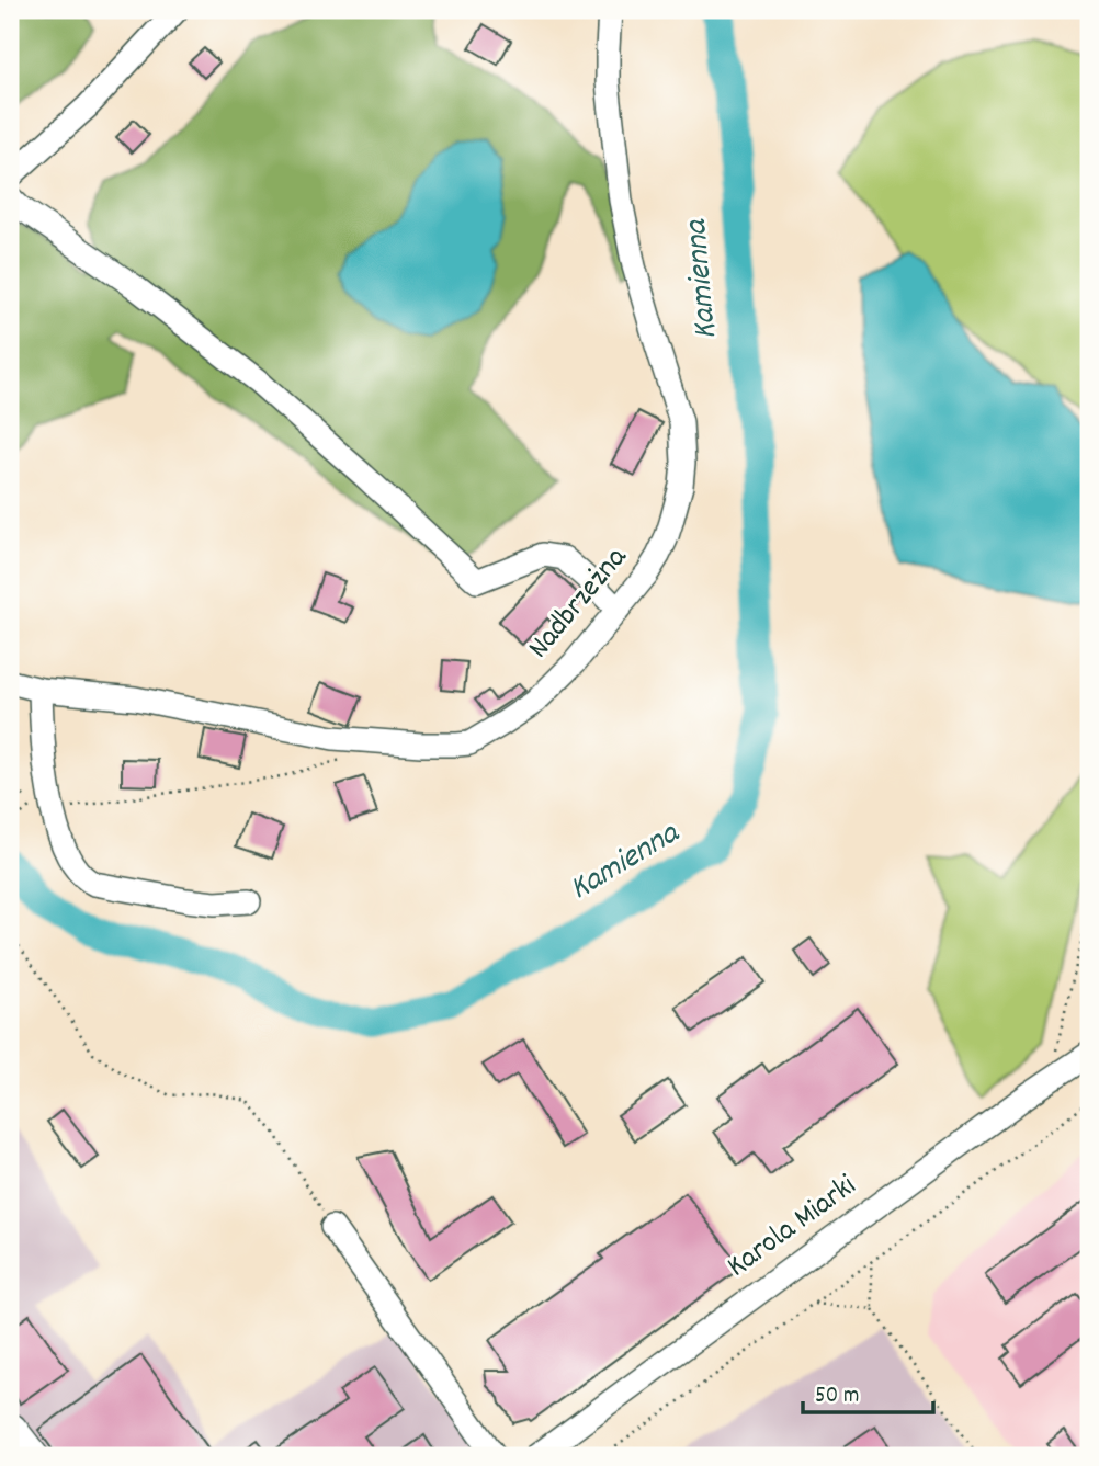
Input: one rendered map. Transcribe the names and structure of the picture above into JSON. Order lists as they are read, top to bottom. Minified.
{"streets":{"street":["Nadbrzeżna","Karola Miarki"]},"water":["Kamienna"],"scale_bar":"50 m"}
